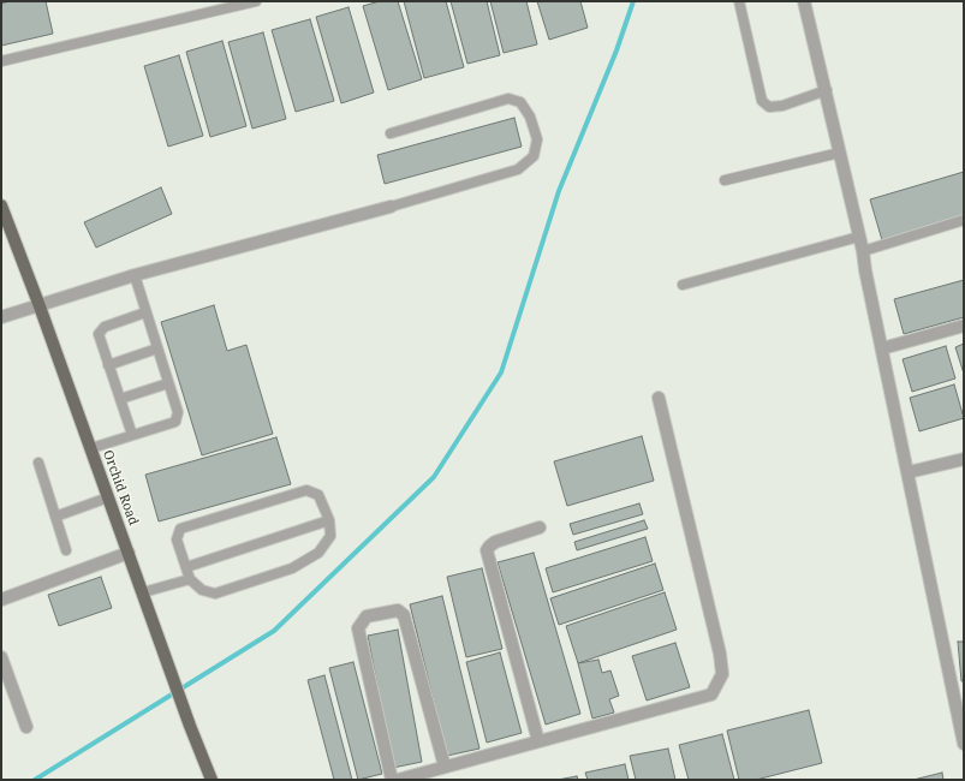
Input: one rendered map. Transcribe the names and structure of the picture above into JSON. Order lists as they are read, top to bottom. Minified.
{"streets":{"main road":["Orchid Road"]}}
